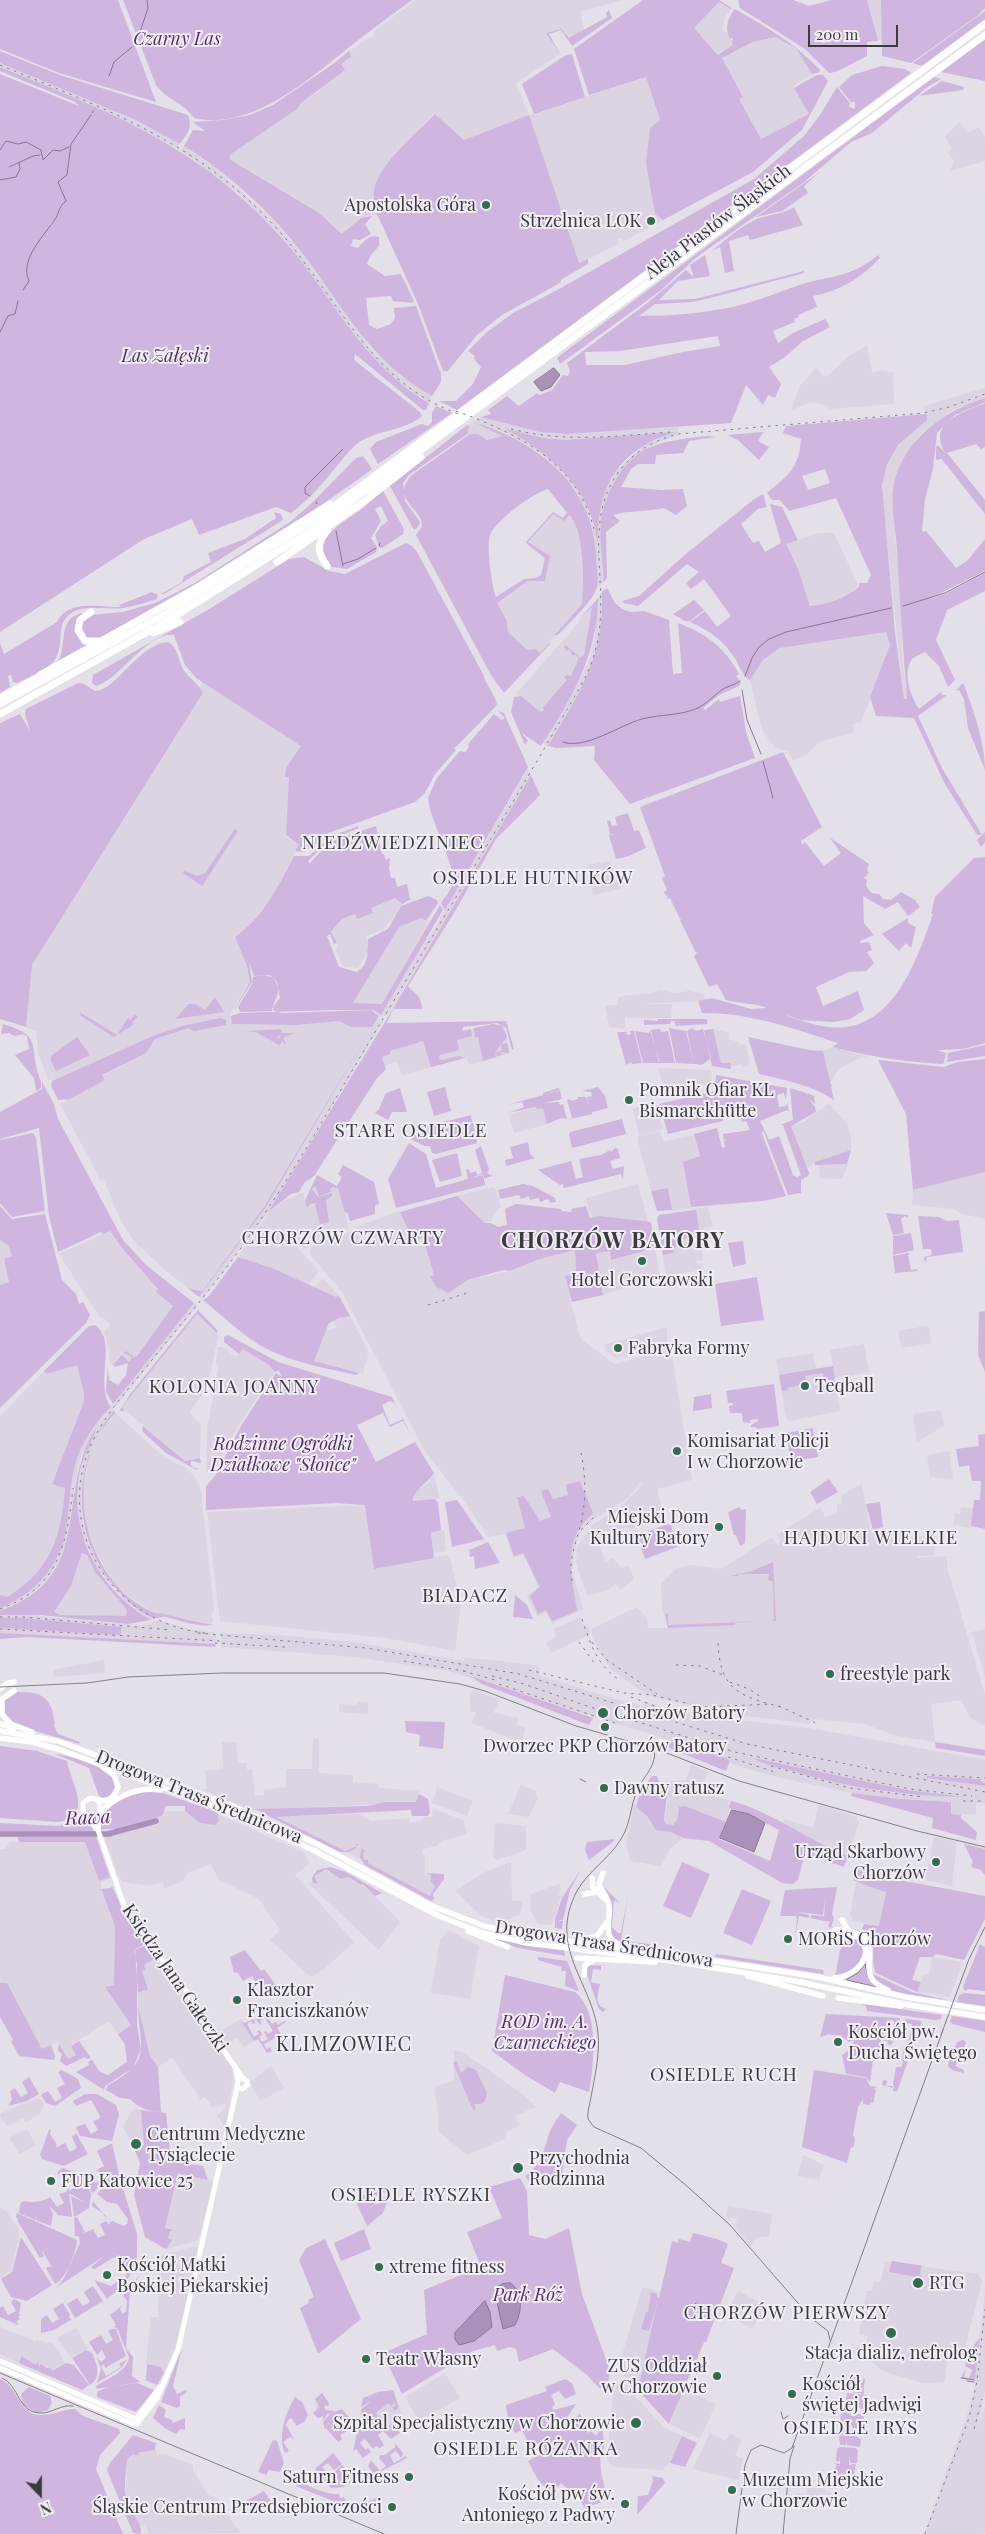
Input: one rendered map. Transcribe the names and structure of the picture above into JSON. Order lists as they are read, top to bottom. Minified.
{"streets":{"highway":["Aleja Piastów Śląskich"],"main road":["Drogowa Trasa Średnicowa","Księdza Jana Gałeczki"]},"districts":["NIEDŹWIEDZINIEC","OSIEDLE HUTNIKÓW","STARE OSIEDLE","CHORZÓW CZWARTY","CHORZÓW BATORY","KOLONIA JOANNY","HAJDUKI WIELKIE","BIADACZ","KLIMZOWIEC","OSIEDLE RUCH","OSIEDLE RYSZKI","CHORZÓW PIERWSZY","OSIEDLE IRYS","OSIEDLE RÓŻANKA"],"water":["Rawa"],"parks":["Czarny Las","Las Załęski","Rodzinne Ogródki Działkowe \"Słońce\"","ROD im. A. Czarneckiego","Park Róż"],"places":["Apostolska Góra","Strzelnica LOK","Pomnik Ofiar KL Bismarckhütte","Hotel Gorczowski","Fabryka Formy","Teqball","Komisariat Policji I w Chorzowie","Miejski Dom Kultury Batory","freestyle park","Chorzów Batory","Dworzec PKP Chorzów Batory","Dawny ratusz","Urząd Skarbowy Chorzów","MORiS Chorzów","Klasztor Franciszkanów","Kościół pw. Ducha Świętego","Centrum Medyczne Tysiąclecie","Przychodnia Rodzinna","FUP Katowice 25","xtreme fitness","Kościół Matki Boskiej Piekarskiej","RTG","Stacja dializ, nefrolog","Teatr Własny","ZUS Oddział w Chorzowie","Kościół świętej Jadwigi","Szpital Specjalistyczny w Chorzowie","Saturn Fitness","Muzeum Miejskie w Chorzowie","Kościół pw św. Antoniego z Padwy","Śląskie Centrum Przedsiębiorczości"],"scale_bar":"200 m","north":"bottom"}
